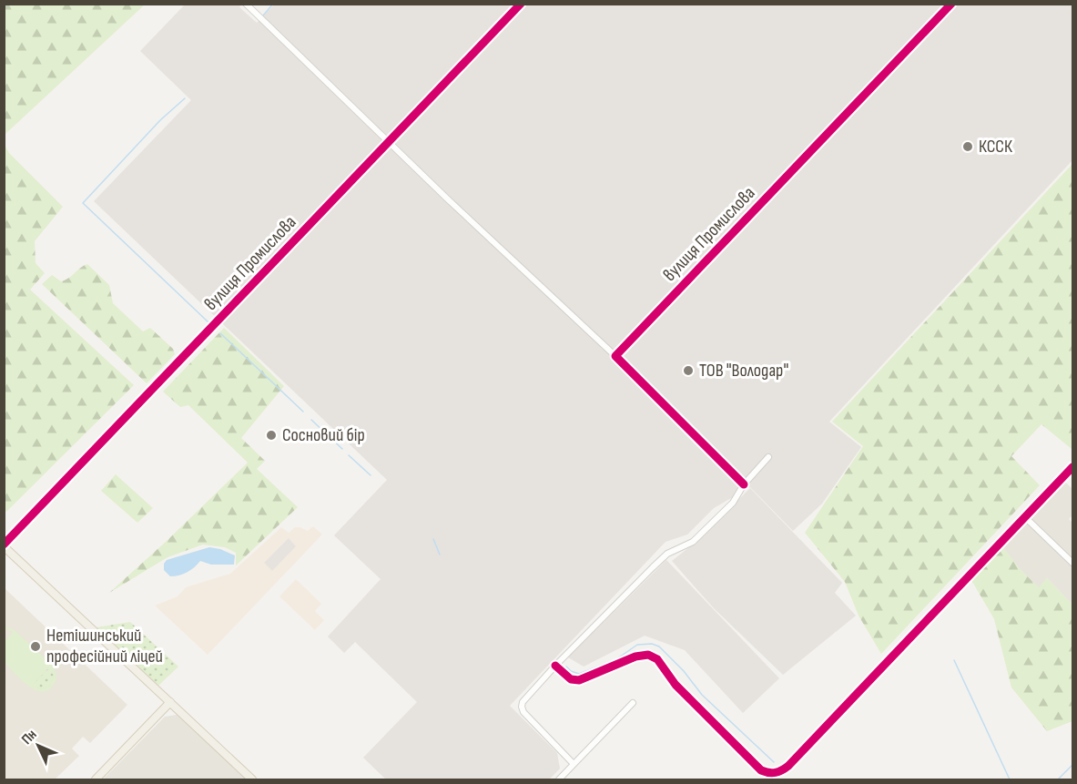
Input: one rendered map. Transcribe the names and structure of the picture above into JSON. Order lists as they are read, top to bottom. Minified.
{"streets":{"street":["вулиця Промислова"]},"places":["КССК","ТОВ \"Володар\"","Сосновий бір","Нетішинський професійний ліцей"],"north":"top left"}
